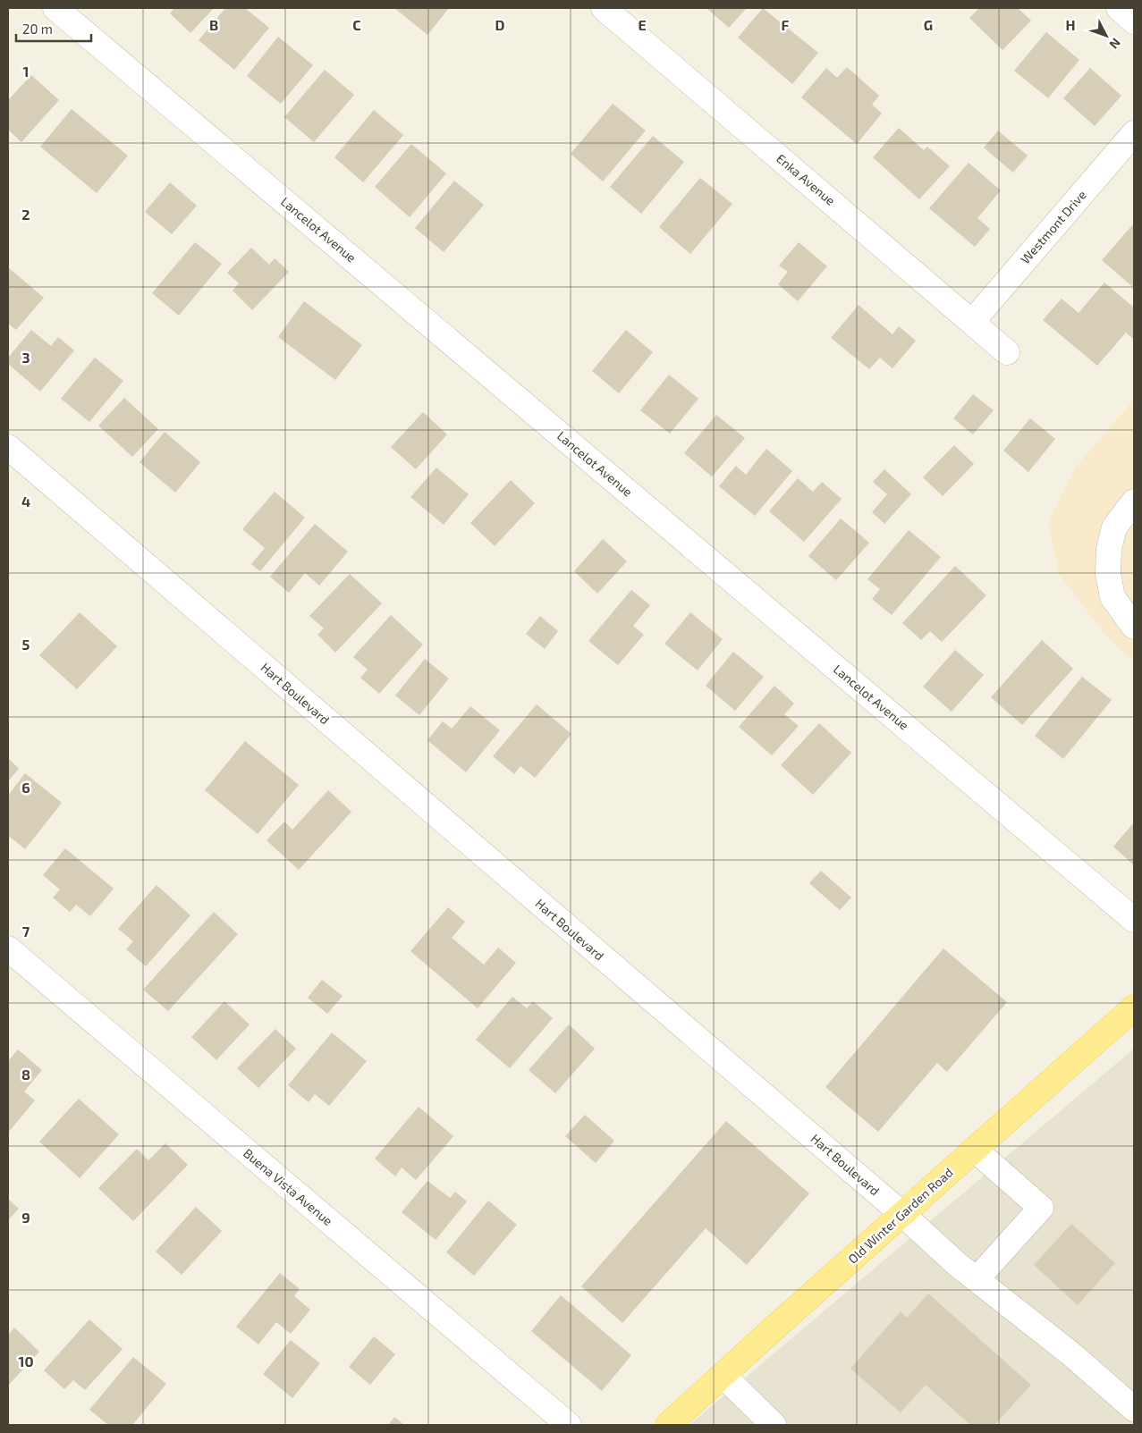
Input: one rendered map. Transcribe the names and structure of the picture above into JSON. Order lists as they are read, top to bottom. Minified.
{"streets":{"main road":["Old Winter Garden Road"],"street":["Enka Avenue","Westmont Drive","Lancelot Avenue","Hart Boulevard","Buena Vista Avenue"]},"crossings":[["Enka Avenue","Westmont Drive"],["Hart Boulevard","Old Winter Garden Road"]],"scale_bar":"20 m","north":"bottom right","grid":{"columns":["B","C","D","E","F","G","H"],"rows":["1","2","3","4","5","6","7","8","9","10"]}}
